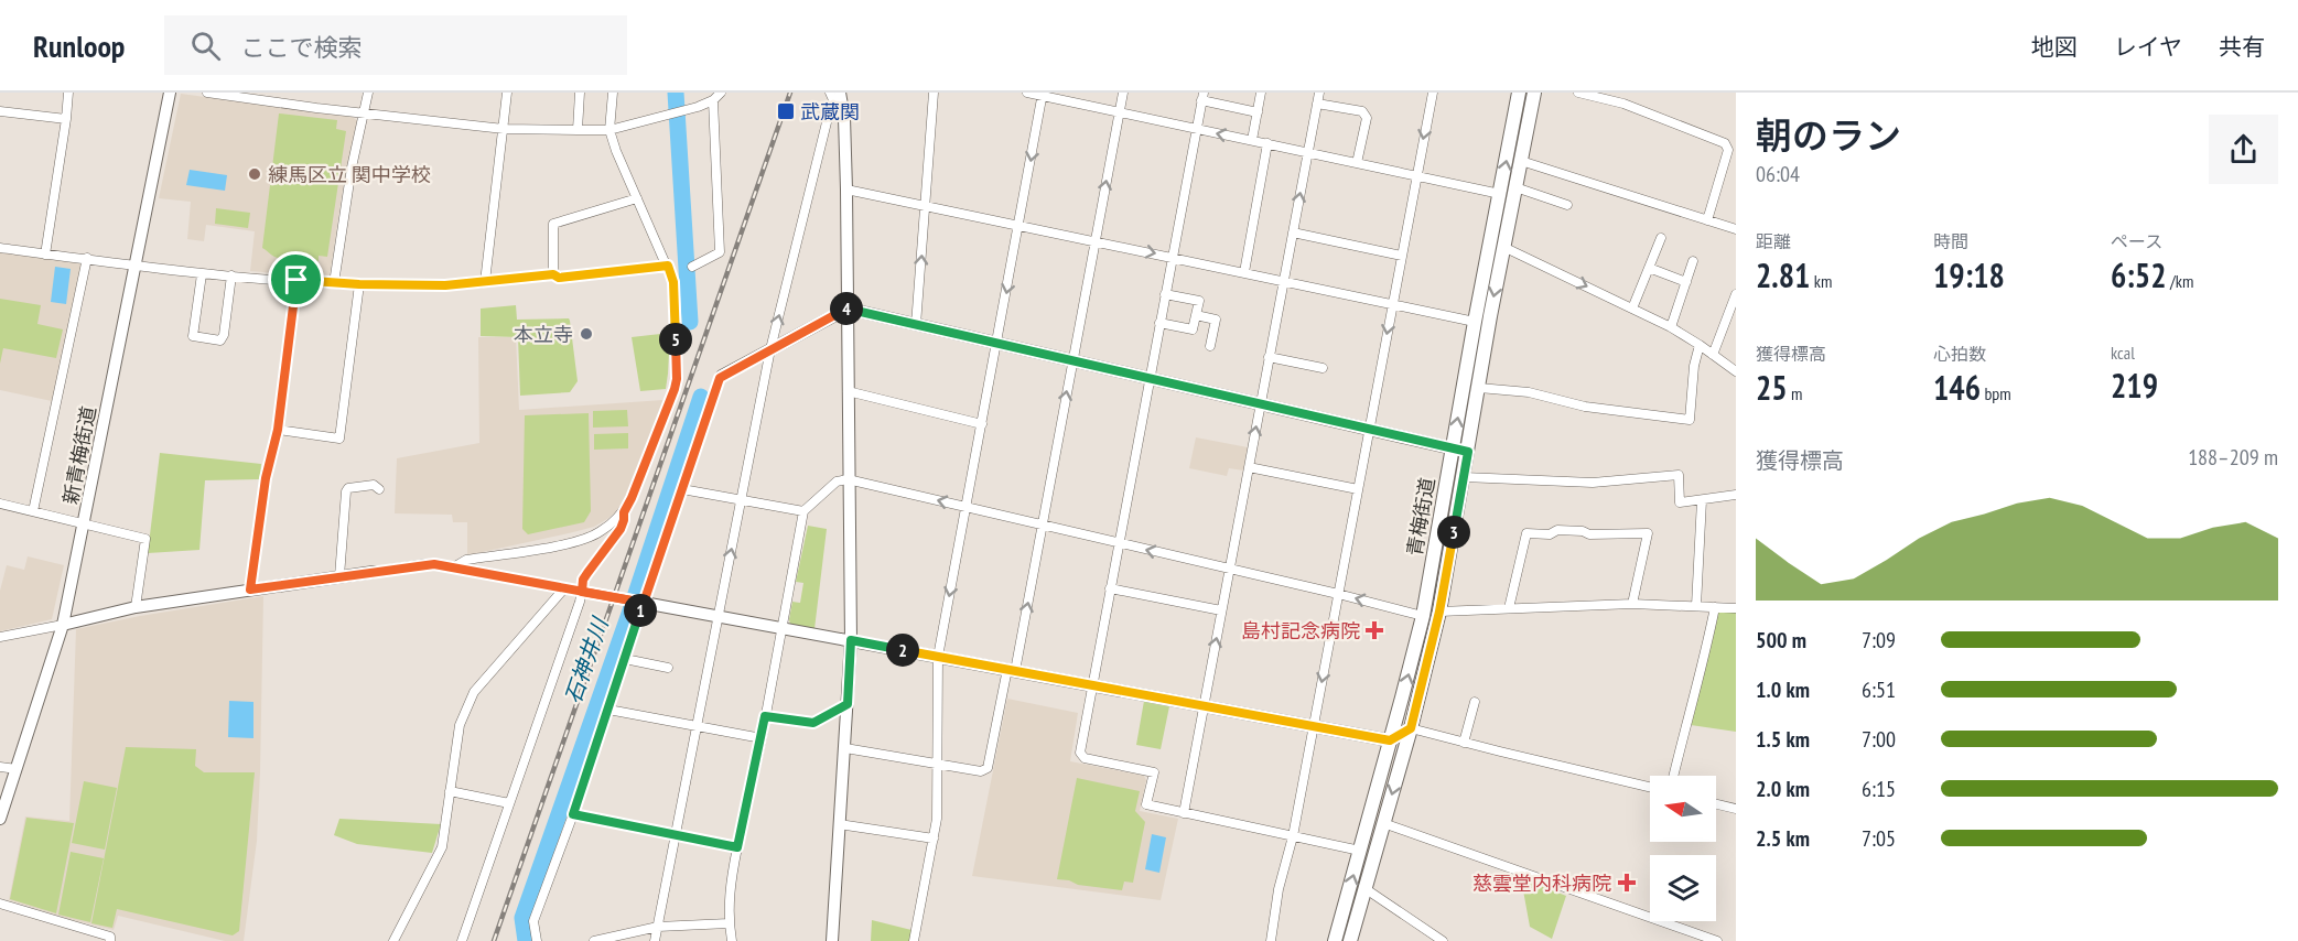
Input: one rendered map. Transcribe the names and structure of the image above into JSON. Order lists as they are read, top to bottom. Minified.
{"streets":{"main road":["青梅街道"],"street":["新青梅街道"]},"water":["石神井川"],"places":{"transit":["武蔵関"],"other":["練馬区立 関中学校","本立寺"],"health":["島村記念病院","慈雲堂内科病院"]},"north":"left","page":{"header":"Runloop","search":"ここで検索","nav":["地図","レイヤ","共有"],"heading":["朝のラン","06:04"],"stats":[["距離","2.81 km"],["時間","19:18"],["ペース","6:52 /km"],["獲得標高","25 m"],["心拍数","146 bpm"],["kcal","219"]],"pins":["4","5","3","1","2"],"chart":["獲得標高","188–209 m"],"list":[{"name":"500 m","note":"7:09"},{"name":"1.0 km","note":"6:51"},{"name":"1.5 km","note":"7:00"},{"name":"2.0 km","note":"6:15"},{"name":"2.5 km","note":"7:05"}]}}
